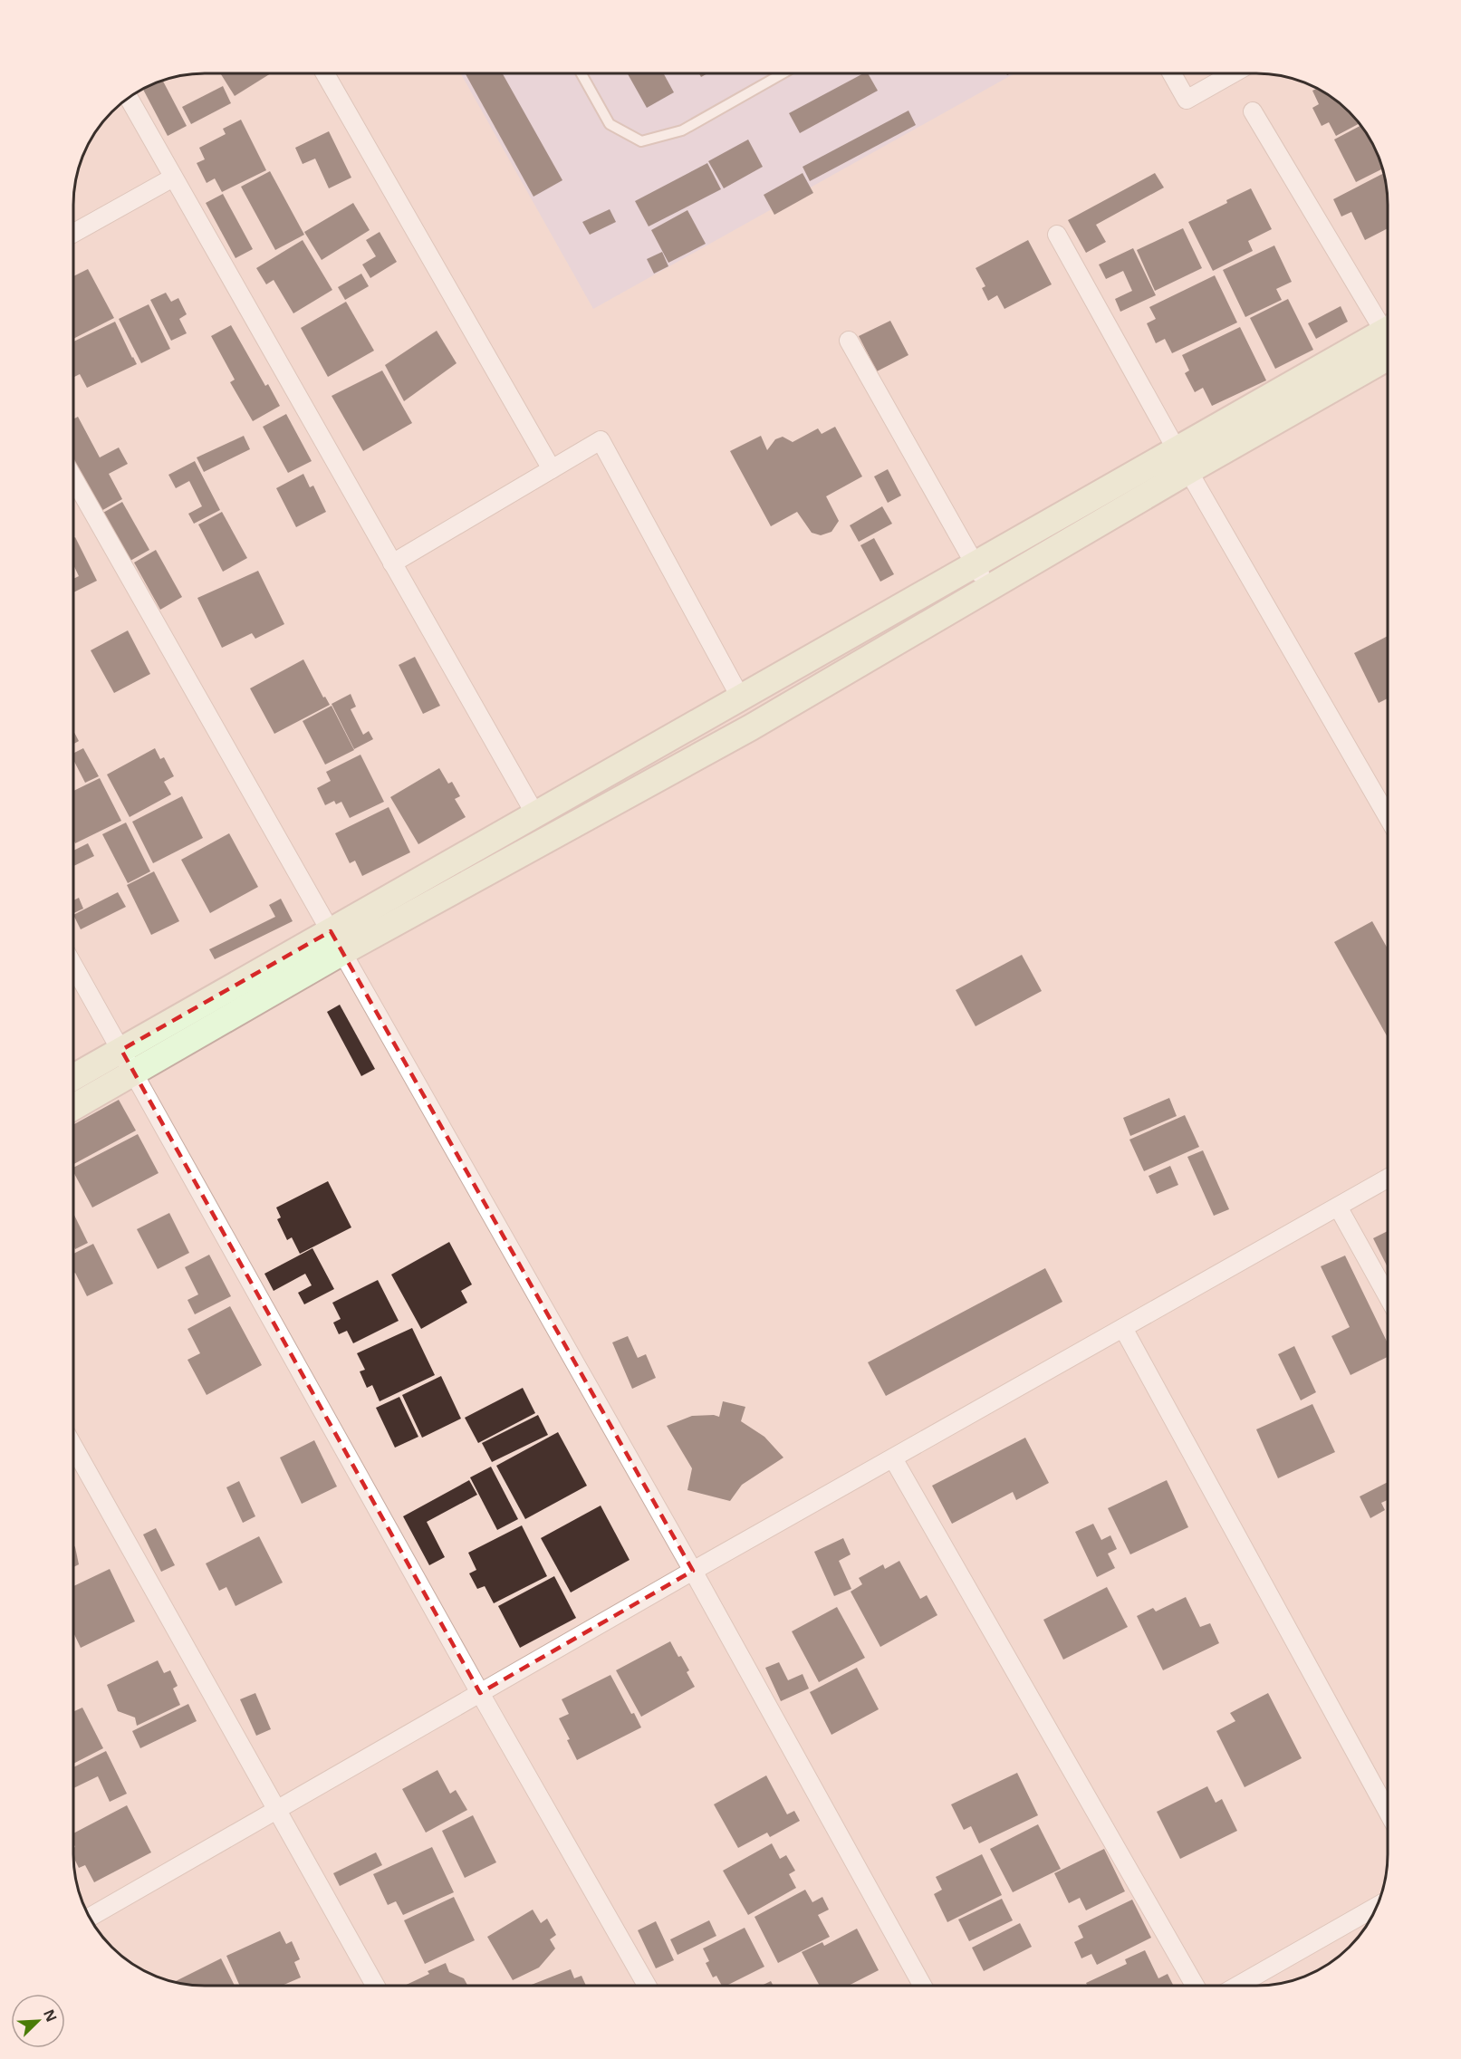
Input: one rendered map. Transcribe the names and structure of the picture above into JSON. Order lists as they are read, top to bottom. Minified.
{"north":"top right"}
